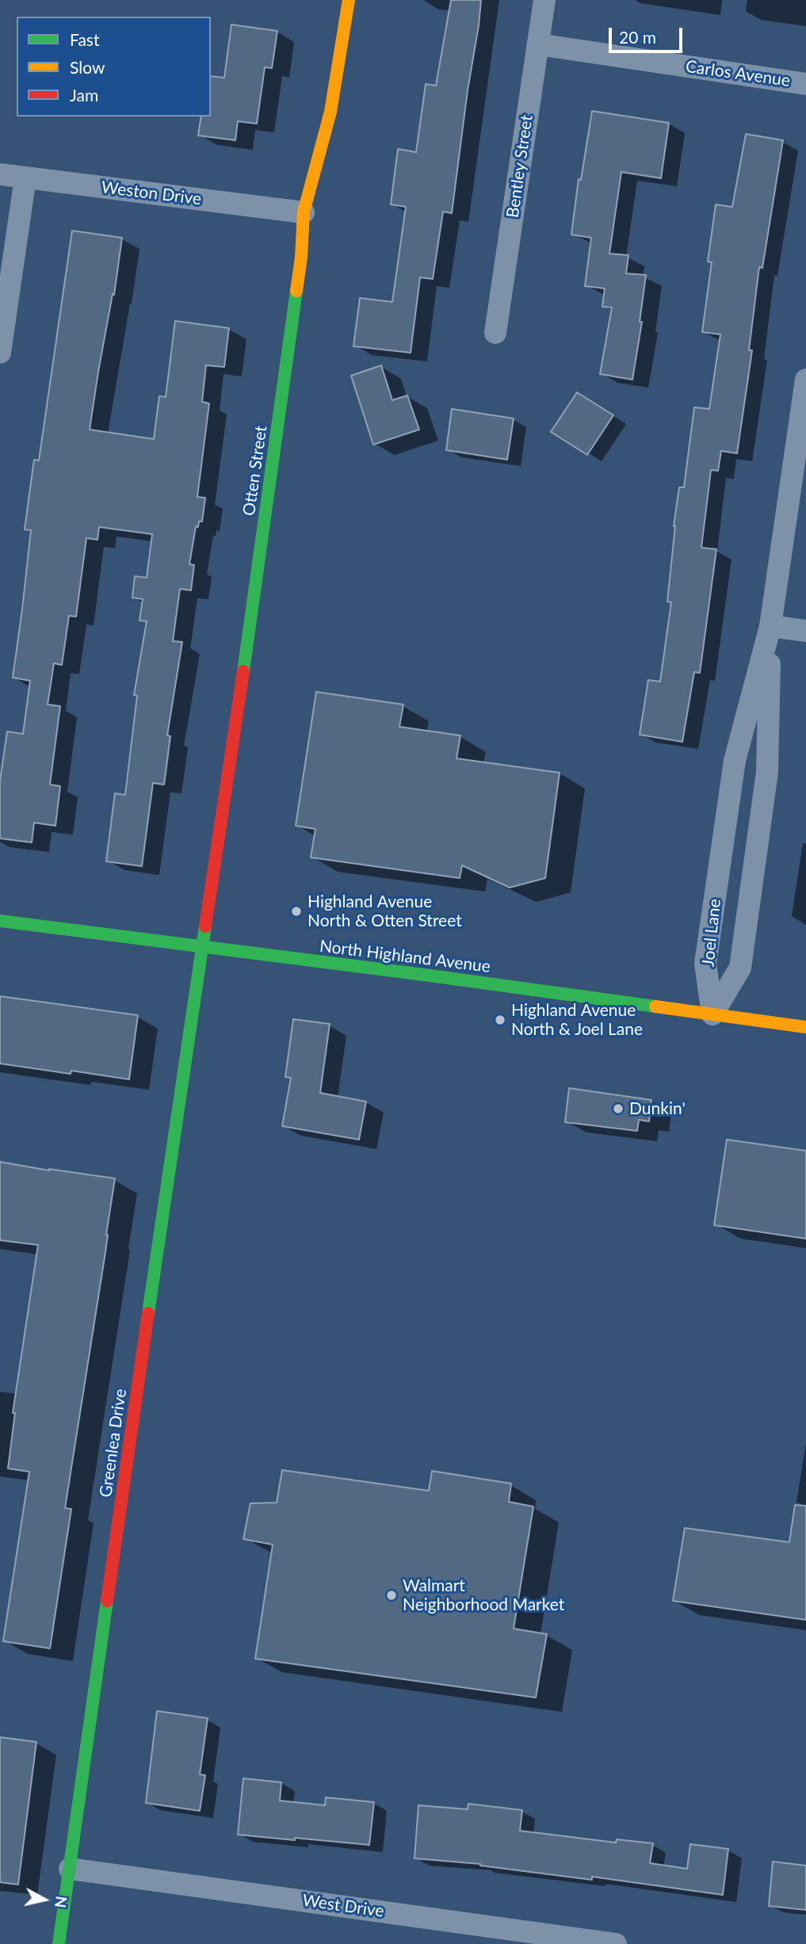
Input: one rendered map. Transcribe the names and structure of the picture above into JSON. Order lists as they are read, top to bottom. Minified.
{"streets":{"street":["Carlos Avenue","Bentley Street","Weston Drive","Otten Street","Joel Lane","North Highland Avenue","Greenlea Drive","West Drive"]},"crossings":[["Carlos Avenue","Bentley Street"],["Weston Drive","Otten Street"],["Otten Street","North Highland Avenue"],["Otten Street","Greenlea Drive"],["Joel Lane","North Highland Avenue"],["North Highland Avenue","Greenlea Drive"],["Greenlea Drive","West Drive"]],"places":["Highland Avenue North & Otten Street","Highland Avenue North & Joel Lane","Dunkin'","Walmart Neighborhood Market"],"legend":["Fast","Slow","Jam"],"scale_bar":"20 m","north":"right"}
